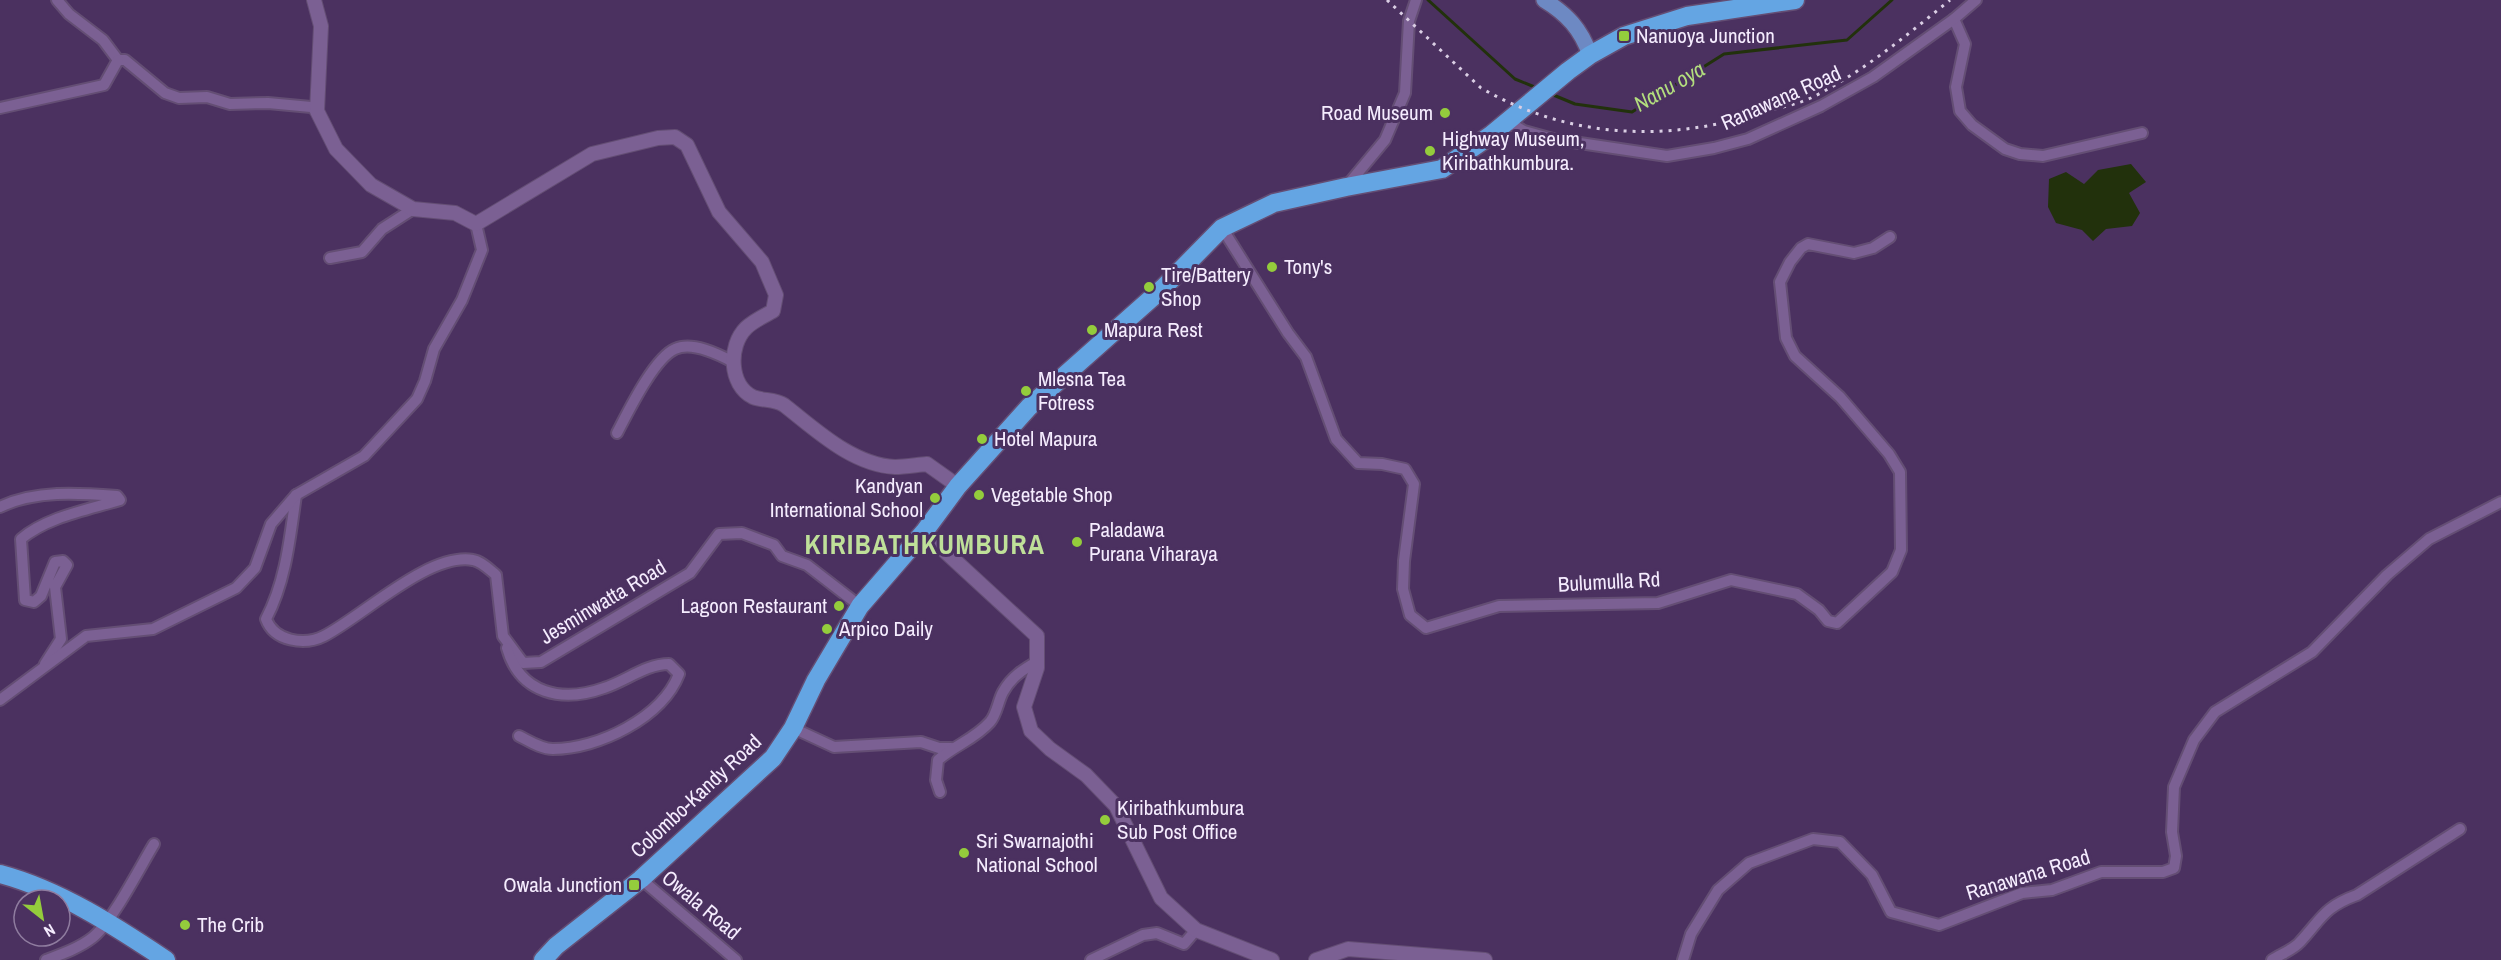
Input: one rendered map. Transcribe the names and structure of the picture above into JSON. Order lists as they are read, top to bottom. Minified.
{"streets":{"highway":["Colombo-Kandy Road"],"street":["Ranawana Road","Bulumulla Rd","Jesminwatta Road","Owala Road"]},"crossings":[["Ranawana Road","Colombo-Kandy Road"],["Bulumulla Rd","Colombo-Kandy Road"],["Jesminwatta Road","Colombo-Kandy Road"],["Colombo-Kandy Road","Owala Road"]],"districts":["KIRIBATHKUMBURA"],"water":["Nanu oya"],"places":{"transit":["Nanuoya Junction","Owala Junction"],"other":["Road Museum","Highway Museum, Kiribathkumbura.","Tony's","Tire/Battery Shop","Mapura Rest","Mlesna Tea Fotress","Hotel Mapura","Vegetable Shop","Kandyan International School","Paladawa Purana Viharaya","Lagoon Restaurant","Arpico Daily","Kiribathkumbura Sub Post Office","Sri Swarnajothi National School","The Crib"]},"north":"bottom right"}
